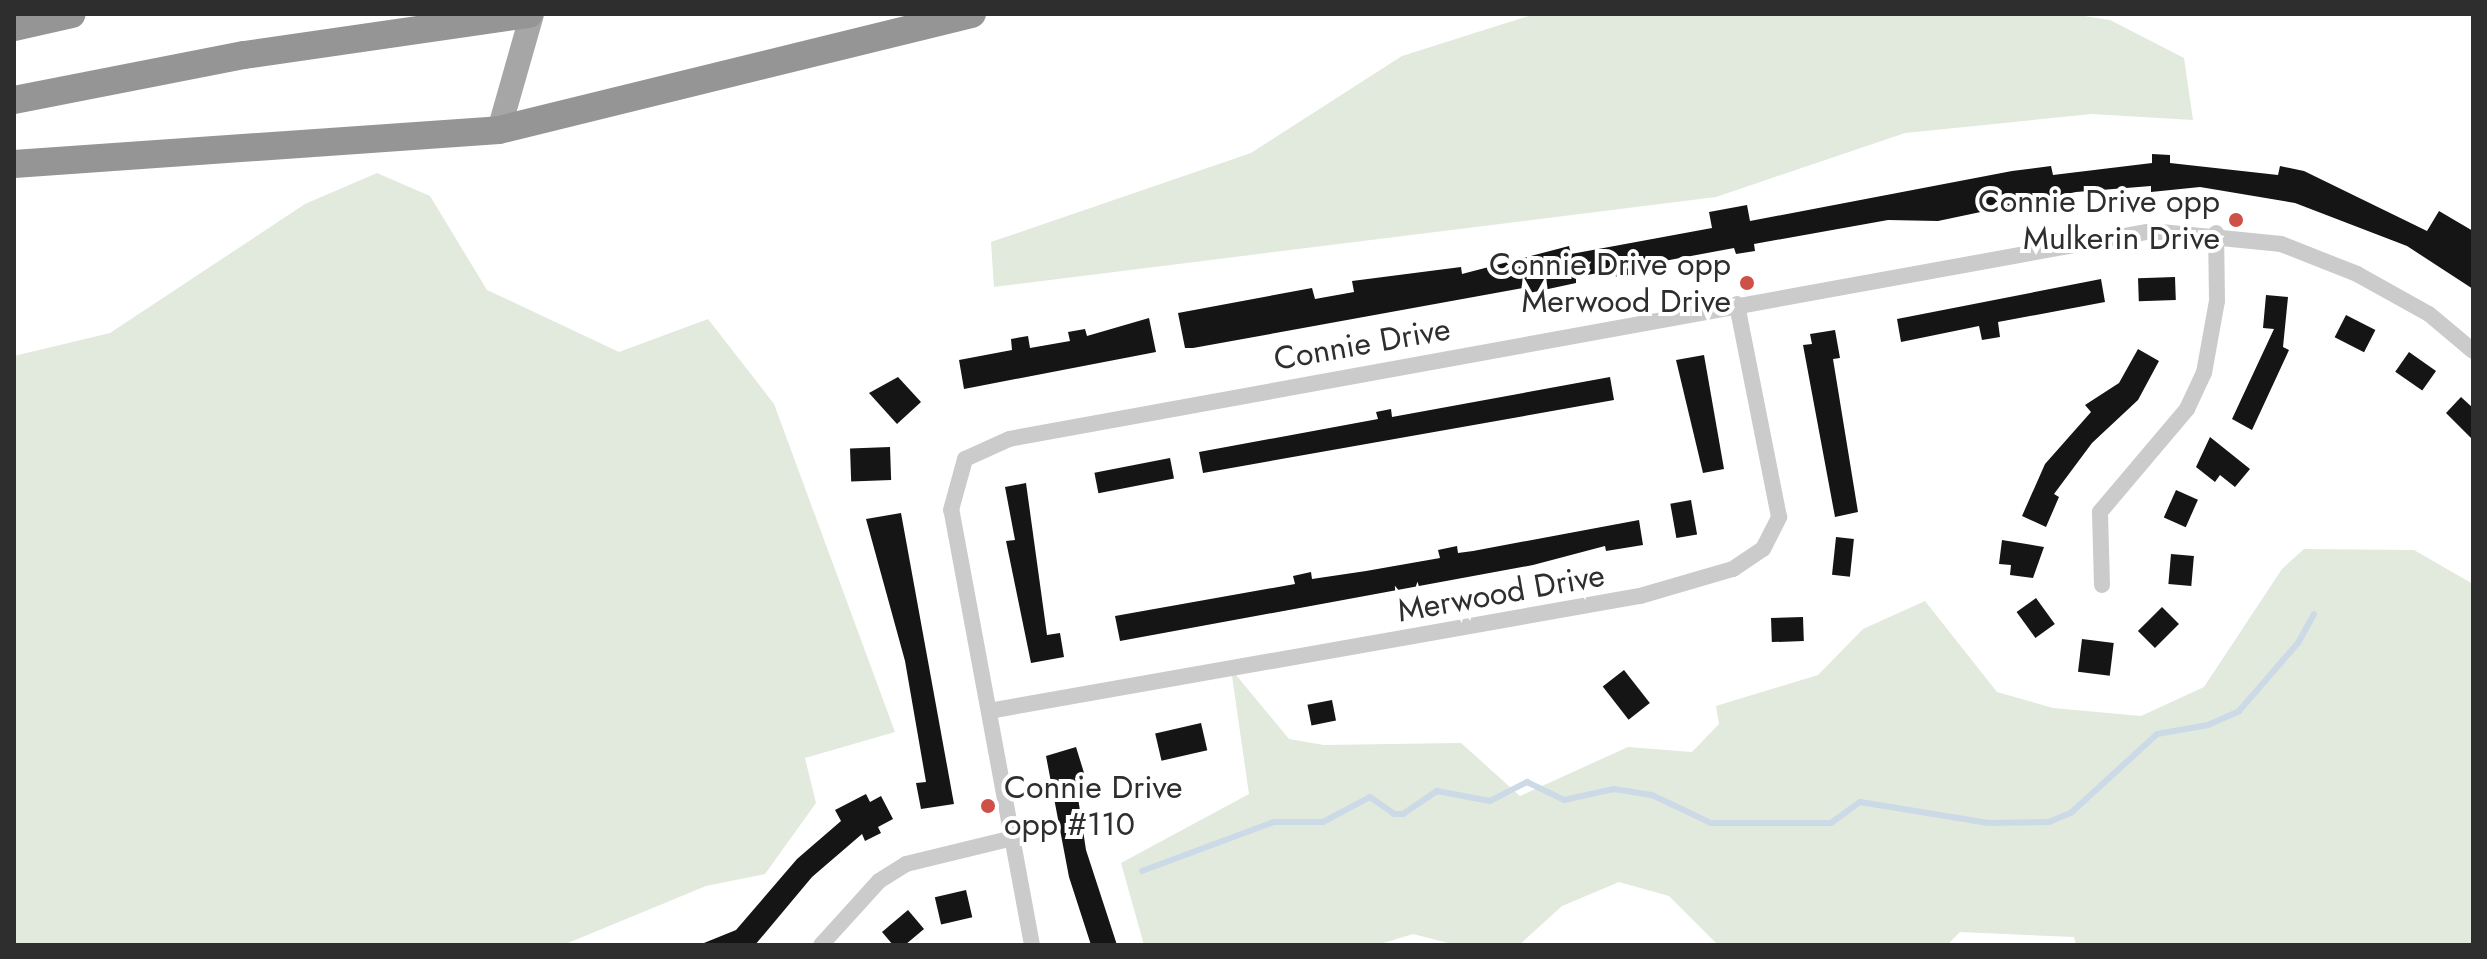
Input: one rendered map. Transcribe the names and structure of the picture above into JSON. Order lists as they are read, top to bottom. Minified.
{"streets":{"street":["Connie Drive","Merwood Drive"]},"crossings":[["Connie Drive","Merwood Drive"]],"places":["Connie Drive opp Mulkerin Drive","Connie Drive opp Merwood Drive","Connie Drive opp #110"]}
